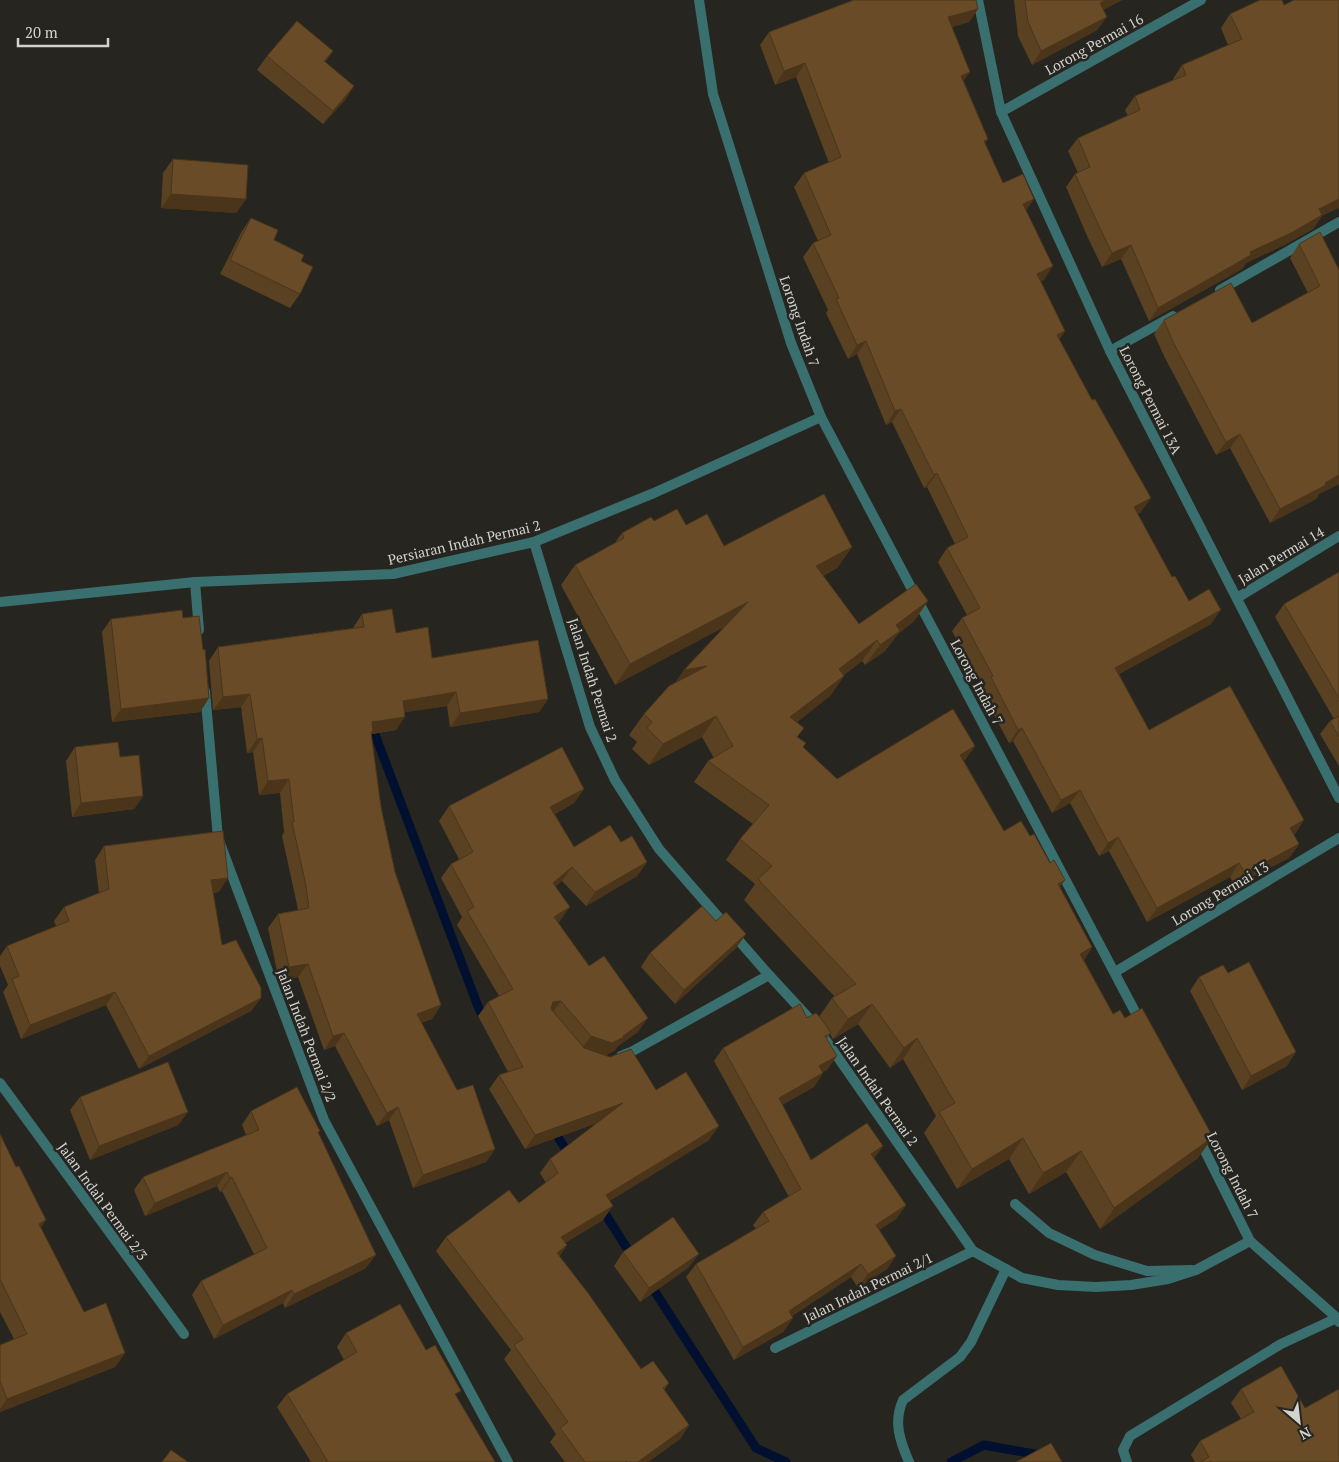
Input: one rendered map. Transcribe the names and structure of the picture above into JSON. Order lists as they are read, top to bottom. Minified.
{"streets":{"street":["Lorong Permai 16","Lorong Indah 7","Lorong Permai 13A","Persiaran Indah Permai 2","Jalan Permai 14","Jalan Indah Permai 2","Lorong Permai 13","Jalan Indah Permai 2/2","Jalan Indah Permai 2/3","Jalan Indah Permai 2/1"]},"crossings":[["Lorong Permai 16","Lorong Permai 13A"],["Lorong Indah 7","Persiaran Indah Permai 2"],["Lorong Indah 7","Jalan Indah Permai 2"],["Lorong Indah 7","Lorong Permai 13"],["Lorong Permai 13A","Jalan Permai 14"],["Persiaran Indah Permai 2","Jalan Indah Permai 2"],["Jalan Indah Permai 2","Jalan Indah Permai 2/1"]],"scale_bar":"20 m","north":"bottom right"}
